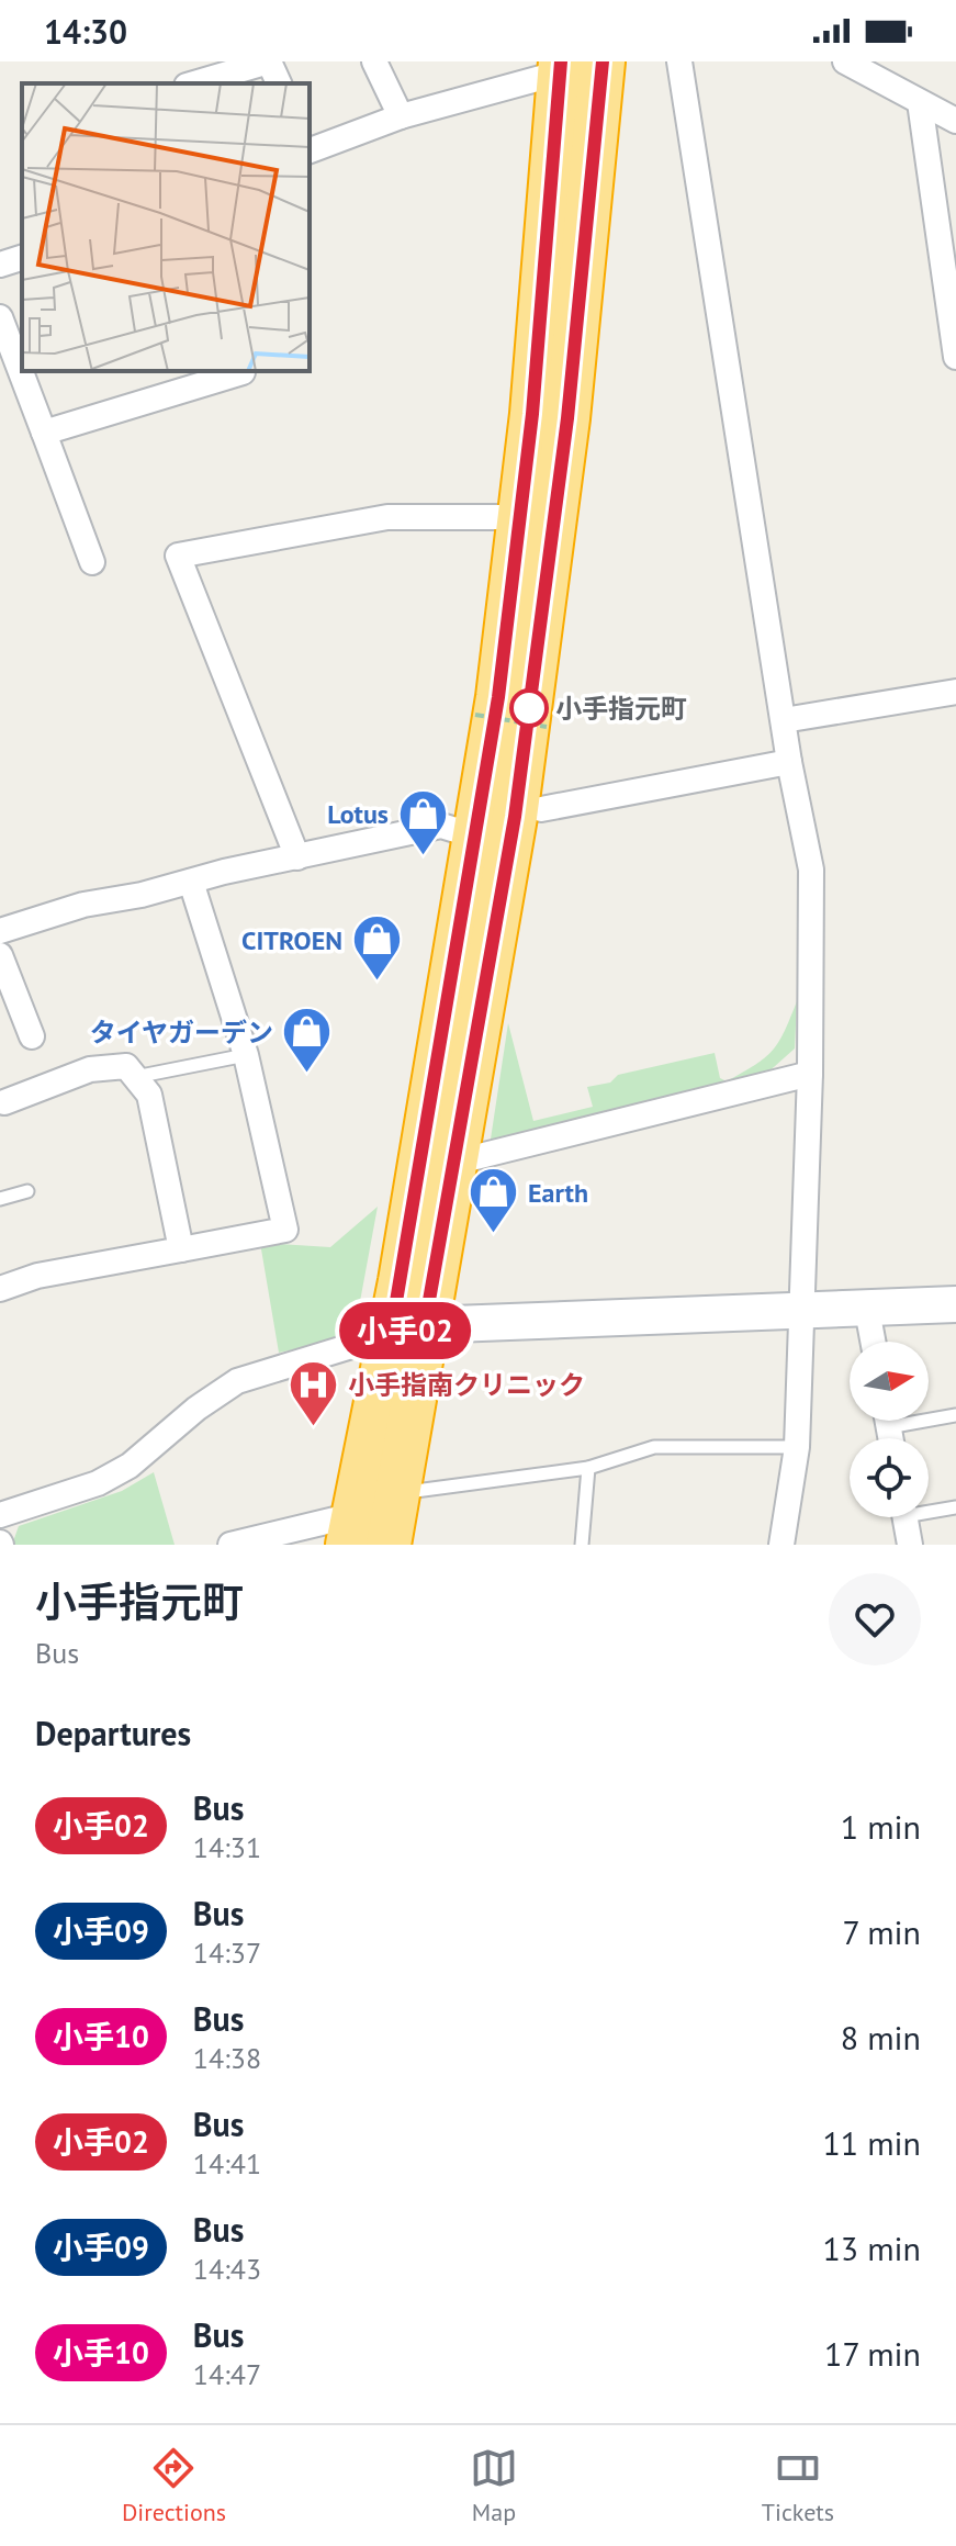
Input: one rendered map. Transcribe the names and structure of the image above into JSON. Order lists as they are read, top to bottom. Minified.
{"places":{"other":["小手指元町"],"shop":["Lotus","CITROEN","タイヤガーデン","Earth"],"hospital":["小手指南クリニック"]},"lines":["bus line 小手02"],"north":"right","page":{"status":"14:30","on_map":"小手02","heading":[["小手指元町","Bus"],"Departures"],"list":[{"mark":"小手02","name":"Bus","note":"14:31","value":"1 min"},{"mark":"小手09","name":"Bus","note":"14:37","value":"7 min"},{"mark":"小手10","name":"Bus","note":"14:38","value":"8 min"},{"mark":"小手02","name":"Bus","note":"14:41","value":"11 min"},{"mark":"小手09","name":"Bus","note":"14:43","value":"13 min"},{"mark":"小手10","name":"Bus","note":"14:47","value":"17 min"}],"tabs":["Directions","Map","Tickets"]}}
